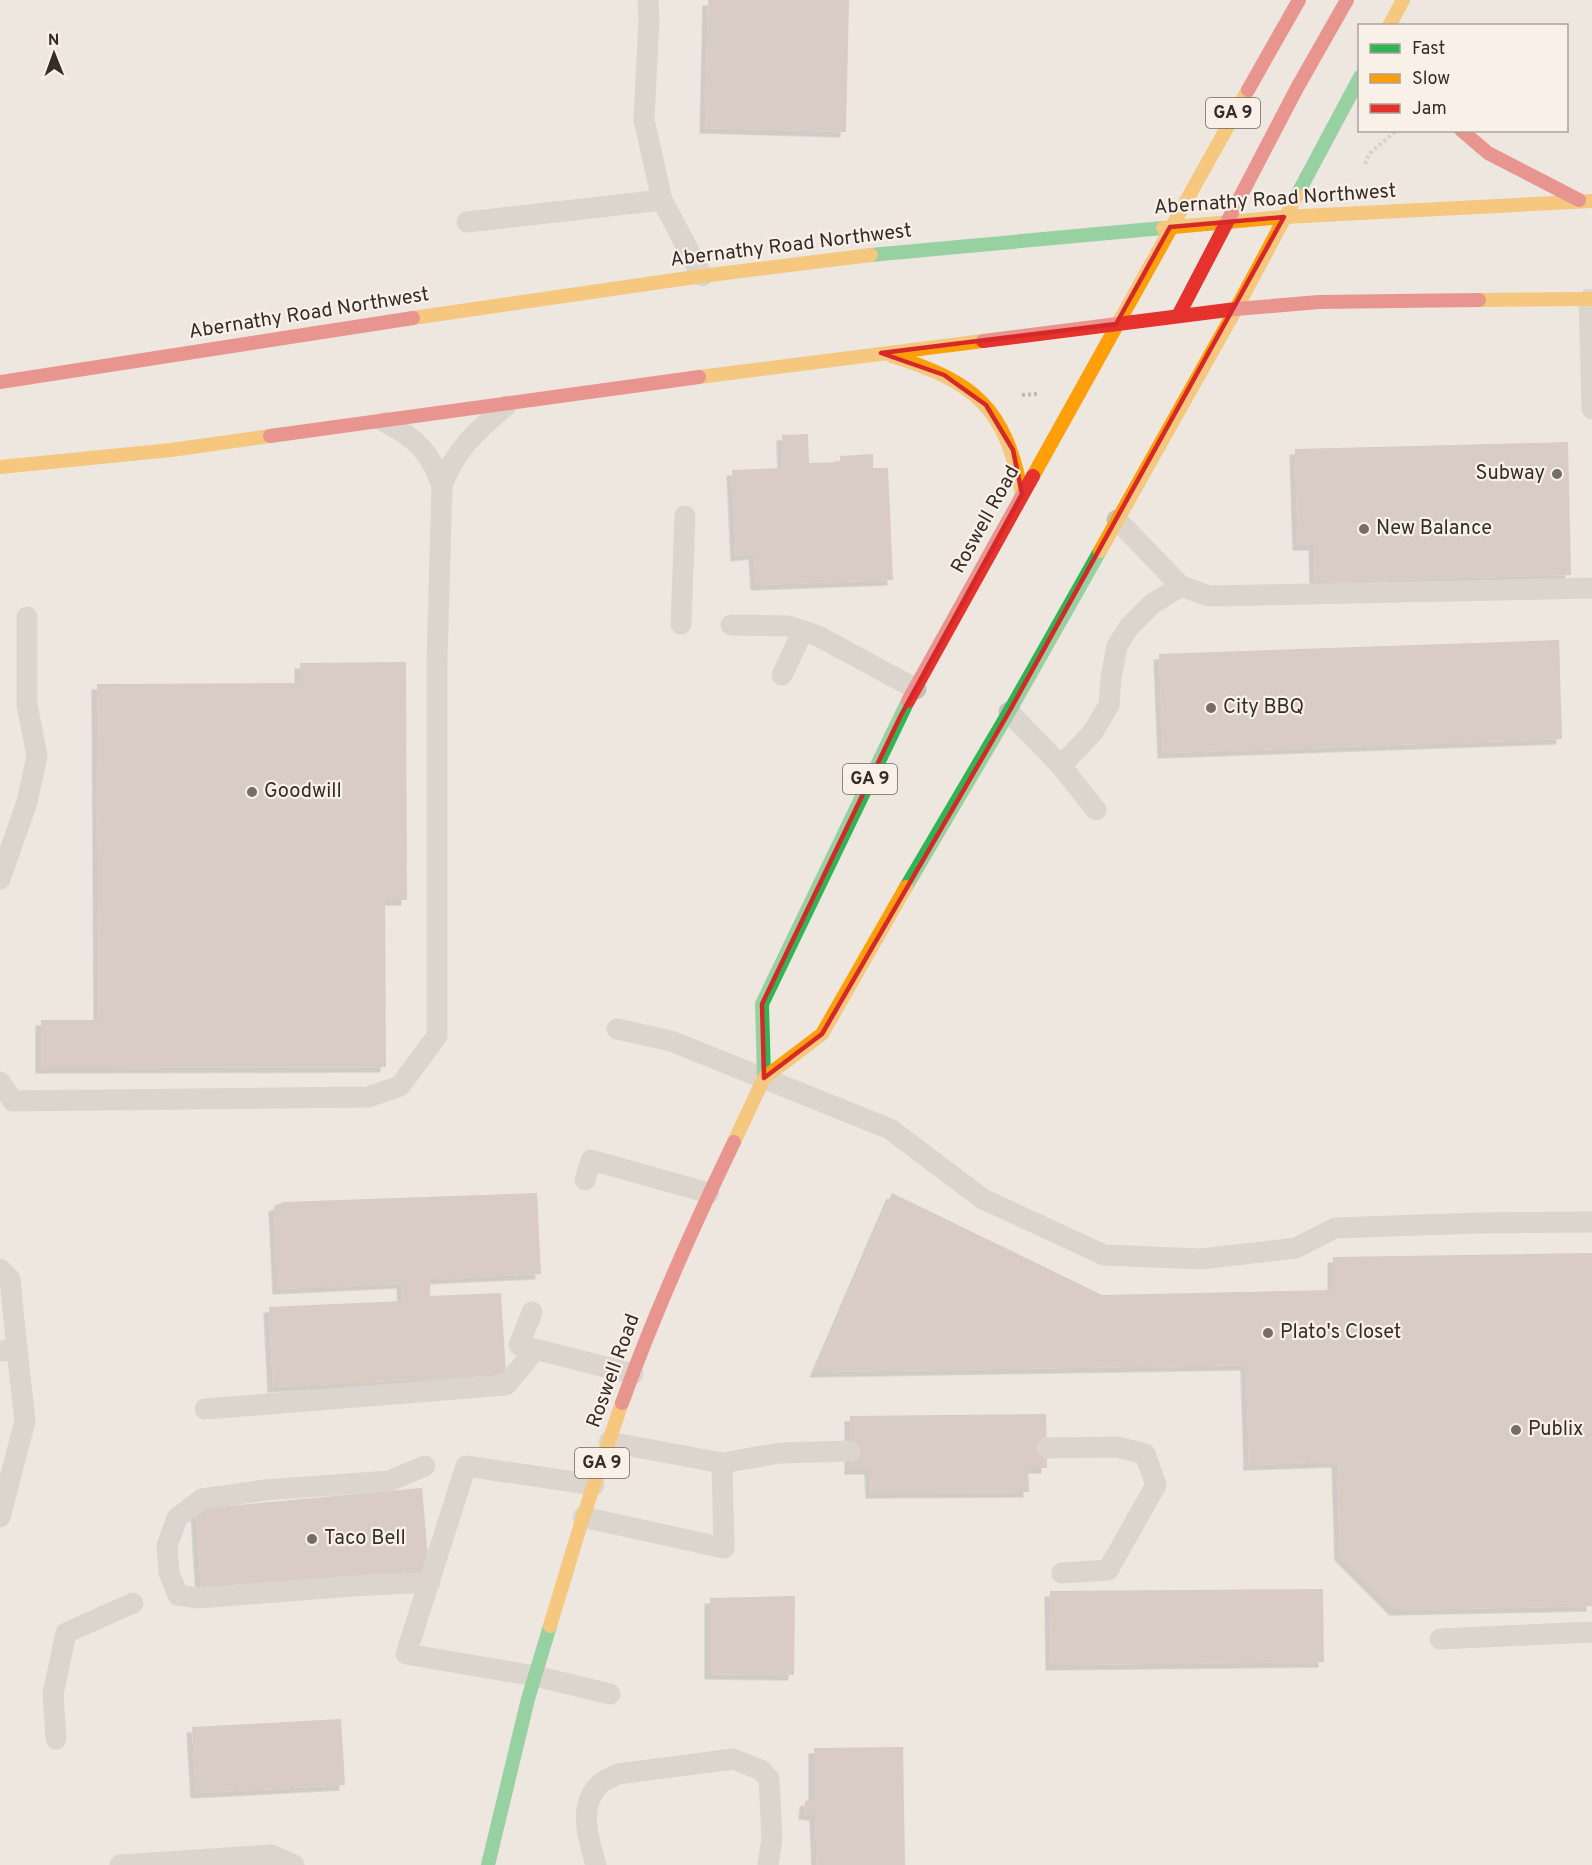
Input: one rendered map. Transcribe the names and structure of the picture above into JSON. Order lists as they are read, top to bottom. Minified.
{"streets":{"main road":["GA 9","Abernathy Road Northwest","Roswell Road"]},"crossings":[["Abernathy Road Northwest","Roswell Road"]],"places":["Subway","New Balance","City BBQ","Goodwill","Plato's Closet","Publix","Taco Bell"],"legend":["Fast","Slow","Jam"],"north":"top"}
